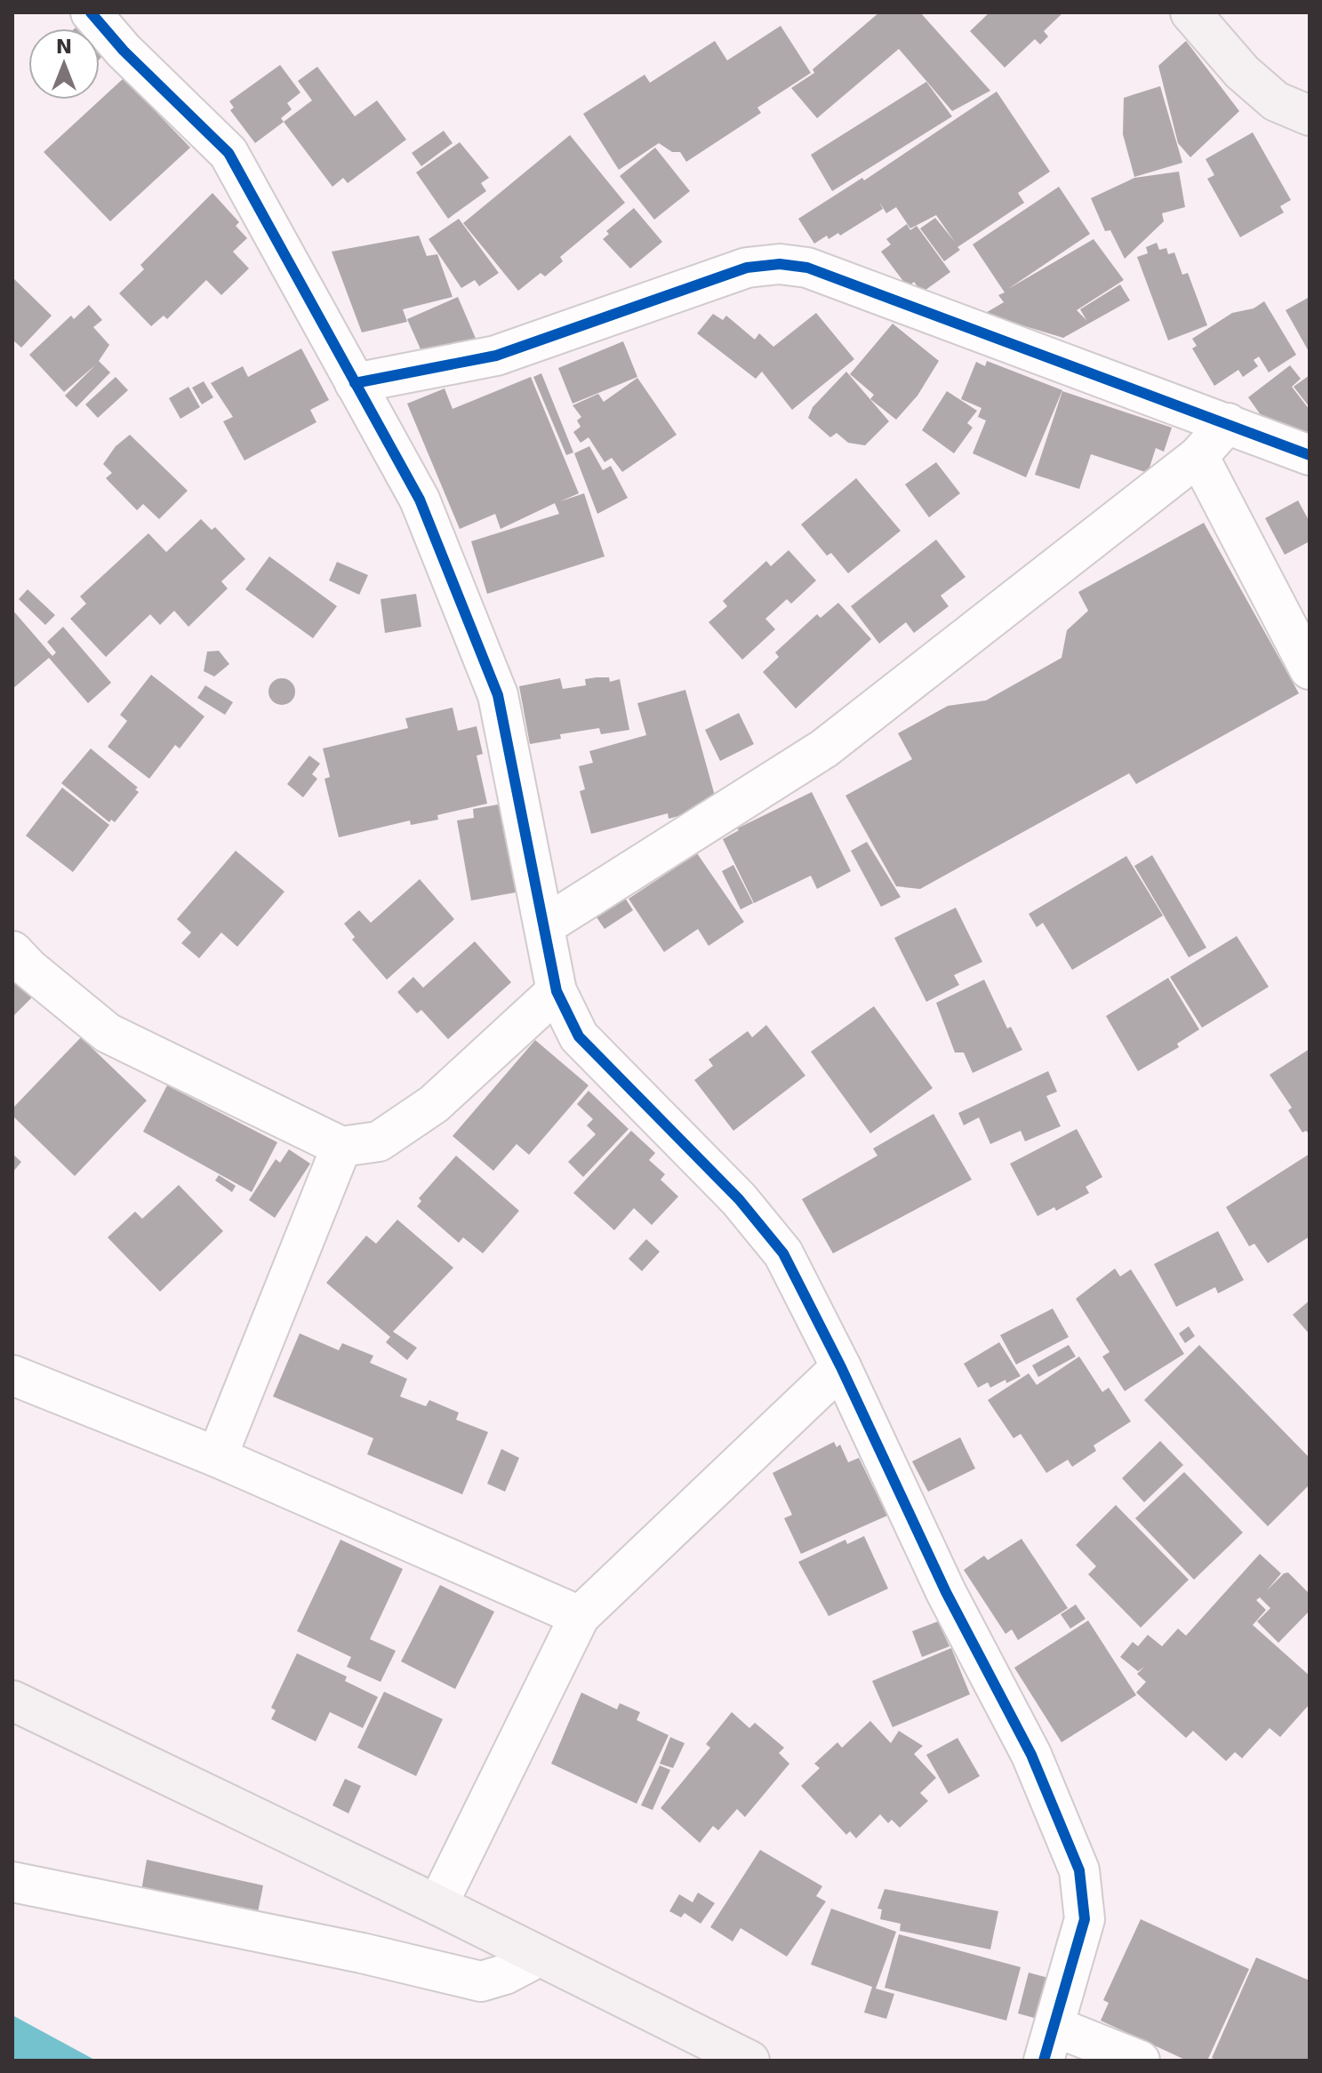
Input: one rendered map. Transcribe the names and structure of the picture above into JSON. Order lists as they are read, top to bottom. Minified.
{"north":"top"}
